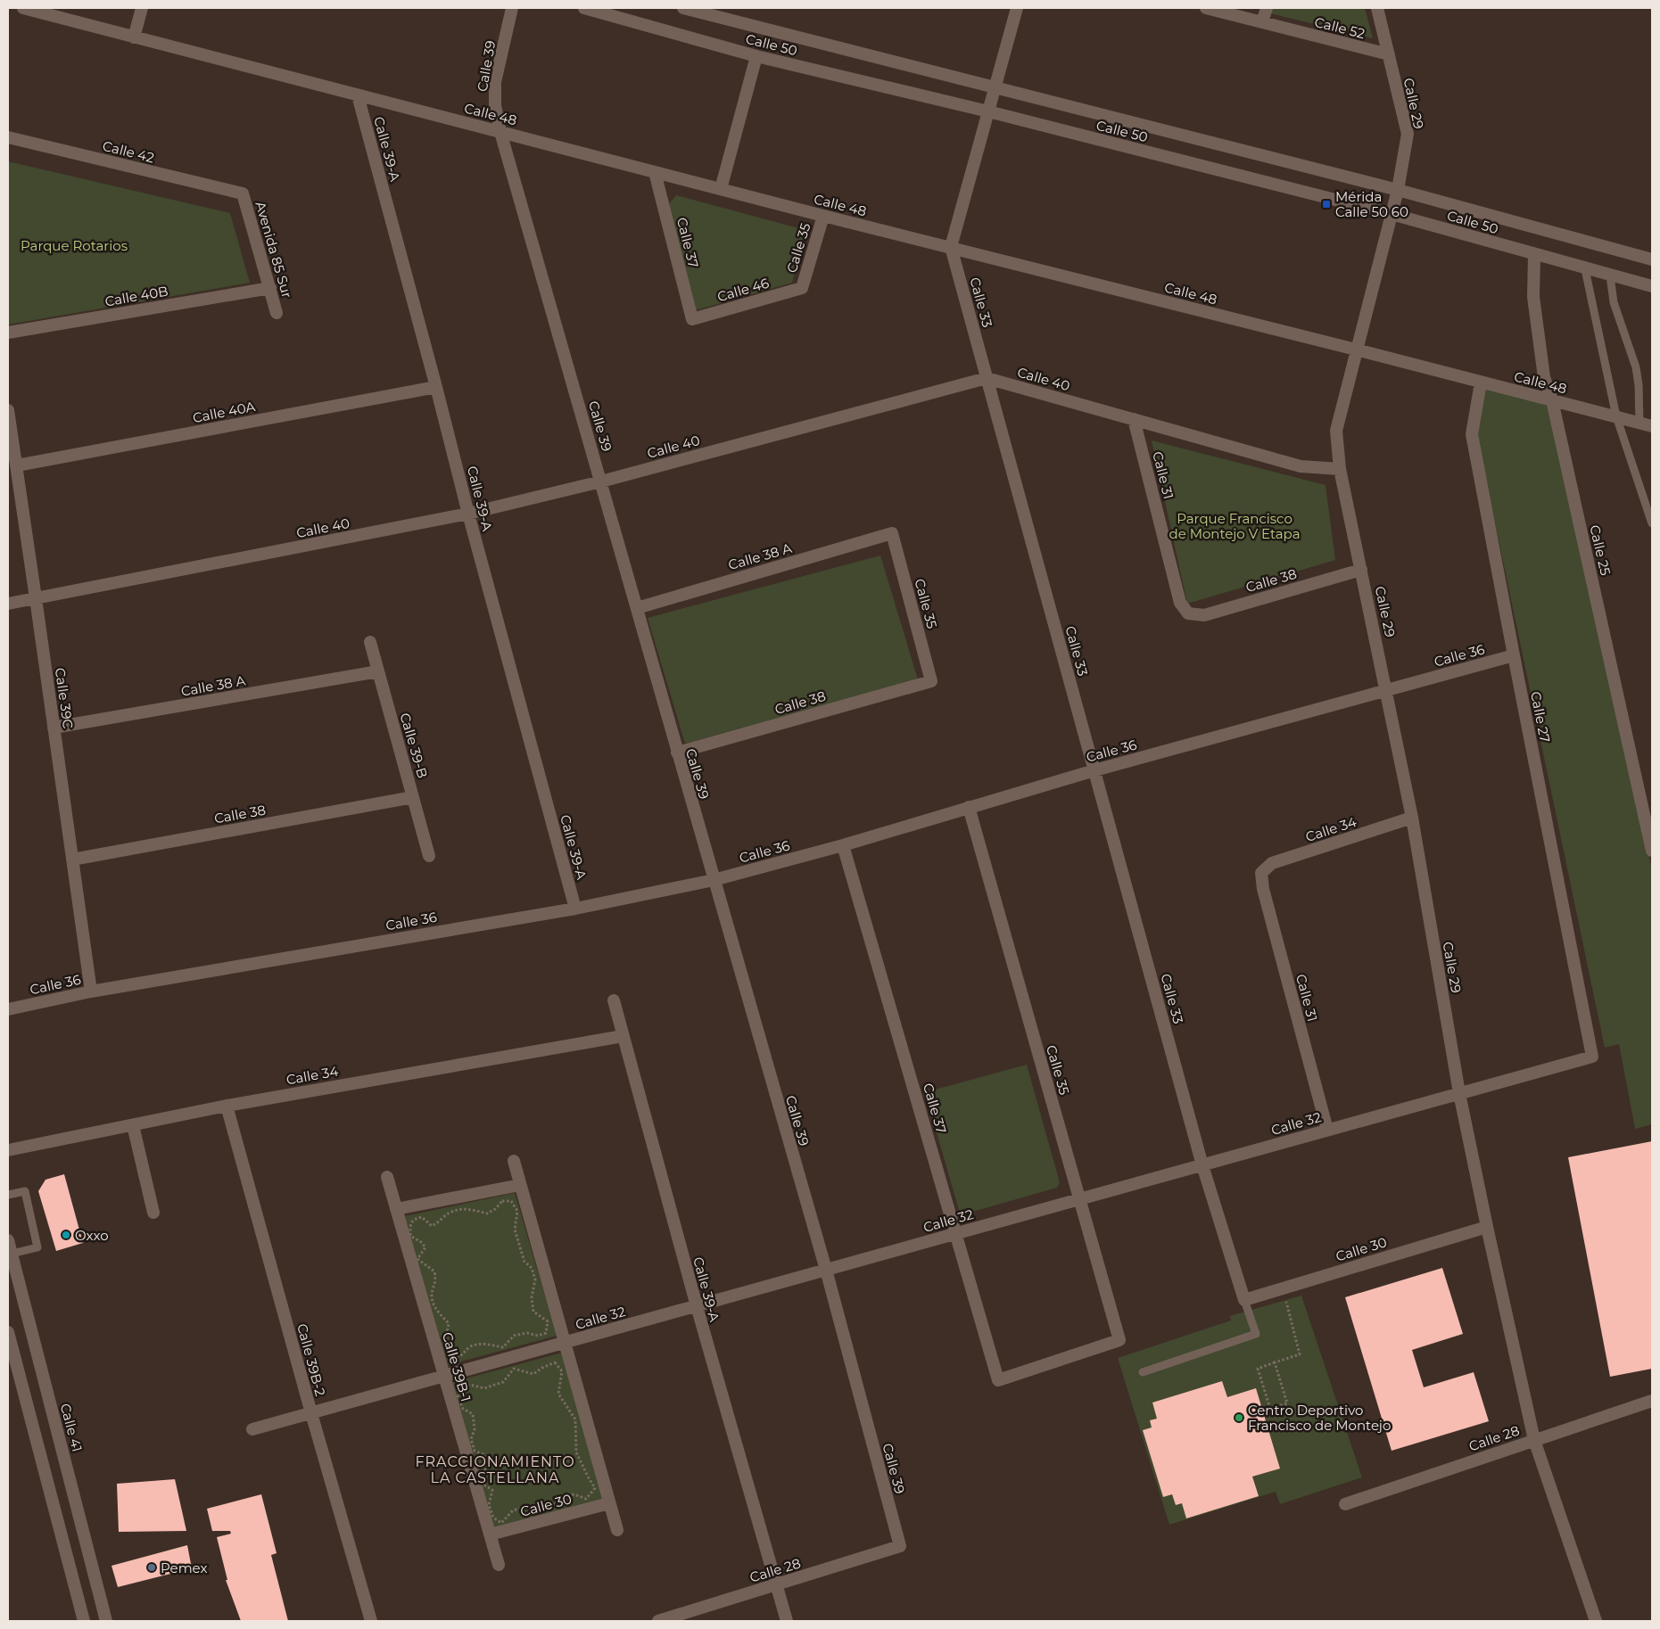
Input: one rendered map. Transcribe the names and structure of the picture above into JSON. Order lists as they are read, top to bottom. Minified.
{"streets":{"street":["Calle 52","Calle 50","Calle 39","Calle 29","Calle 48","Calle 39-A","Calle 42","Calle 37","Calle 35","Avenida 85 Sur","Calle 46","Calle 40B","Calle 33","Calle 40","Calle 40A","Calle 31","Calle 25","Calle 38 A","Calle 38","Calle 36","Calle 39C","Calle 27","Calle 39-B","Calle 34","Calle 32","Calle 30","Calle 39B-2","Calle 39B-1","Calle 41","Calle 28"]},"crossings":[["Calle 52","Calle 29"],["Calle 50","Calle 29"],["Calle 50","Calle 25"],["Calle 39","Calle 48"],["Calle 39","Calle 40"],["Calle 39","Calle 38 A"],["Calle 39","Calle 38"],["Calle 39","Calle 36"],["Calle 39","Calle 32"],["Calle 39","Calle 28"],["Calle 29","Calle 48"],["Calle 29","Calle 40"],["Calle 29","Calle 38"],["Calle 29","Calle 36"],["Calle 29","Calle 34"],["Calle 29","Calle 32"],["Calle 29","Calle 30"],["Calle 29","Calle 28"],["Calle 48","Calle 39-A"],["Calle 48","Calle 37"],["Calle 48","Calle 35"],["Calle 48","Calle 33"],["Calle 48","Calle 25"],["Calle 48","Calle 27"],["Calle 39-A","Calle 40"],["Calle 39-A","Calle 40A"],["Calle 39-A","Calle 36"],["Calle 39-A","Calle 34"],["Calle 39-A","Calle 32"],["Calle 39-A","Calle 28"],["Calle 42","Avenida 85 Sur"],["Calle 37","Calle 35"],["Calle 37","Calle 46"],["Calle 37","Calle 36"],["Calle 37","Calle 32"],["Calle 35","Calle 46"],["Calle 35","Calle 38 A"],["Calle 35","Calle 38"],["Calle 35","Calle 36"],["Calle 35","Calle 32"],["Avenida 85 Sur","Calle 40B"],["Calle 33","Calle 40"],["Calle 33","Calle 36"],["Calle 33","Calle 32"],["Calle 33","Calle 30"],["Calle 40","Calle 31"],["Calle 40","Calle 39C"],["Calle 40A","Calle 39C"],["Calle 31","Calle 38"],["Calle 31","Calle 34"],["Calle 31","Calle 32"],["Calle 38 A","Calle 39C"],["Calle 38 A","Calle 39-B"],["Calle 38","Calle 39C"],["Calle 38","Calle 39-B"],["Calle 36","Calle 39C"],["Calle 36","Calle 27"],["Calle 27","Calle 32"],["Calle 34","Calle 39B-2"],["Calle 32","Calle 39B-2"],["Calle 32","Calle 39B-1"],["Calle 30","Calle 39B-1"]],"districts":["FRACCIONAMIENTO LA CASTELLANA"],"parks":["Parque Rotarios","Parque Francisco de Montejo V Etapa"],"places":{"transit":["Mérida Calle 50 60"],"other":["Oxxo","Centro Deportivo Francisco de Montejo","Pemex"]}}
